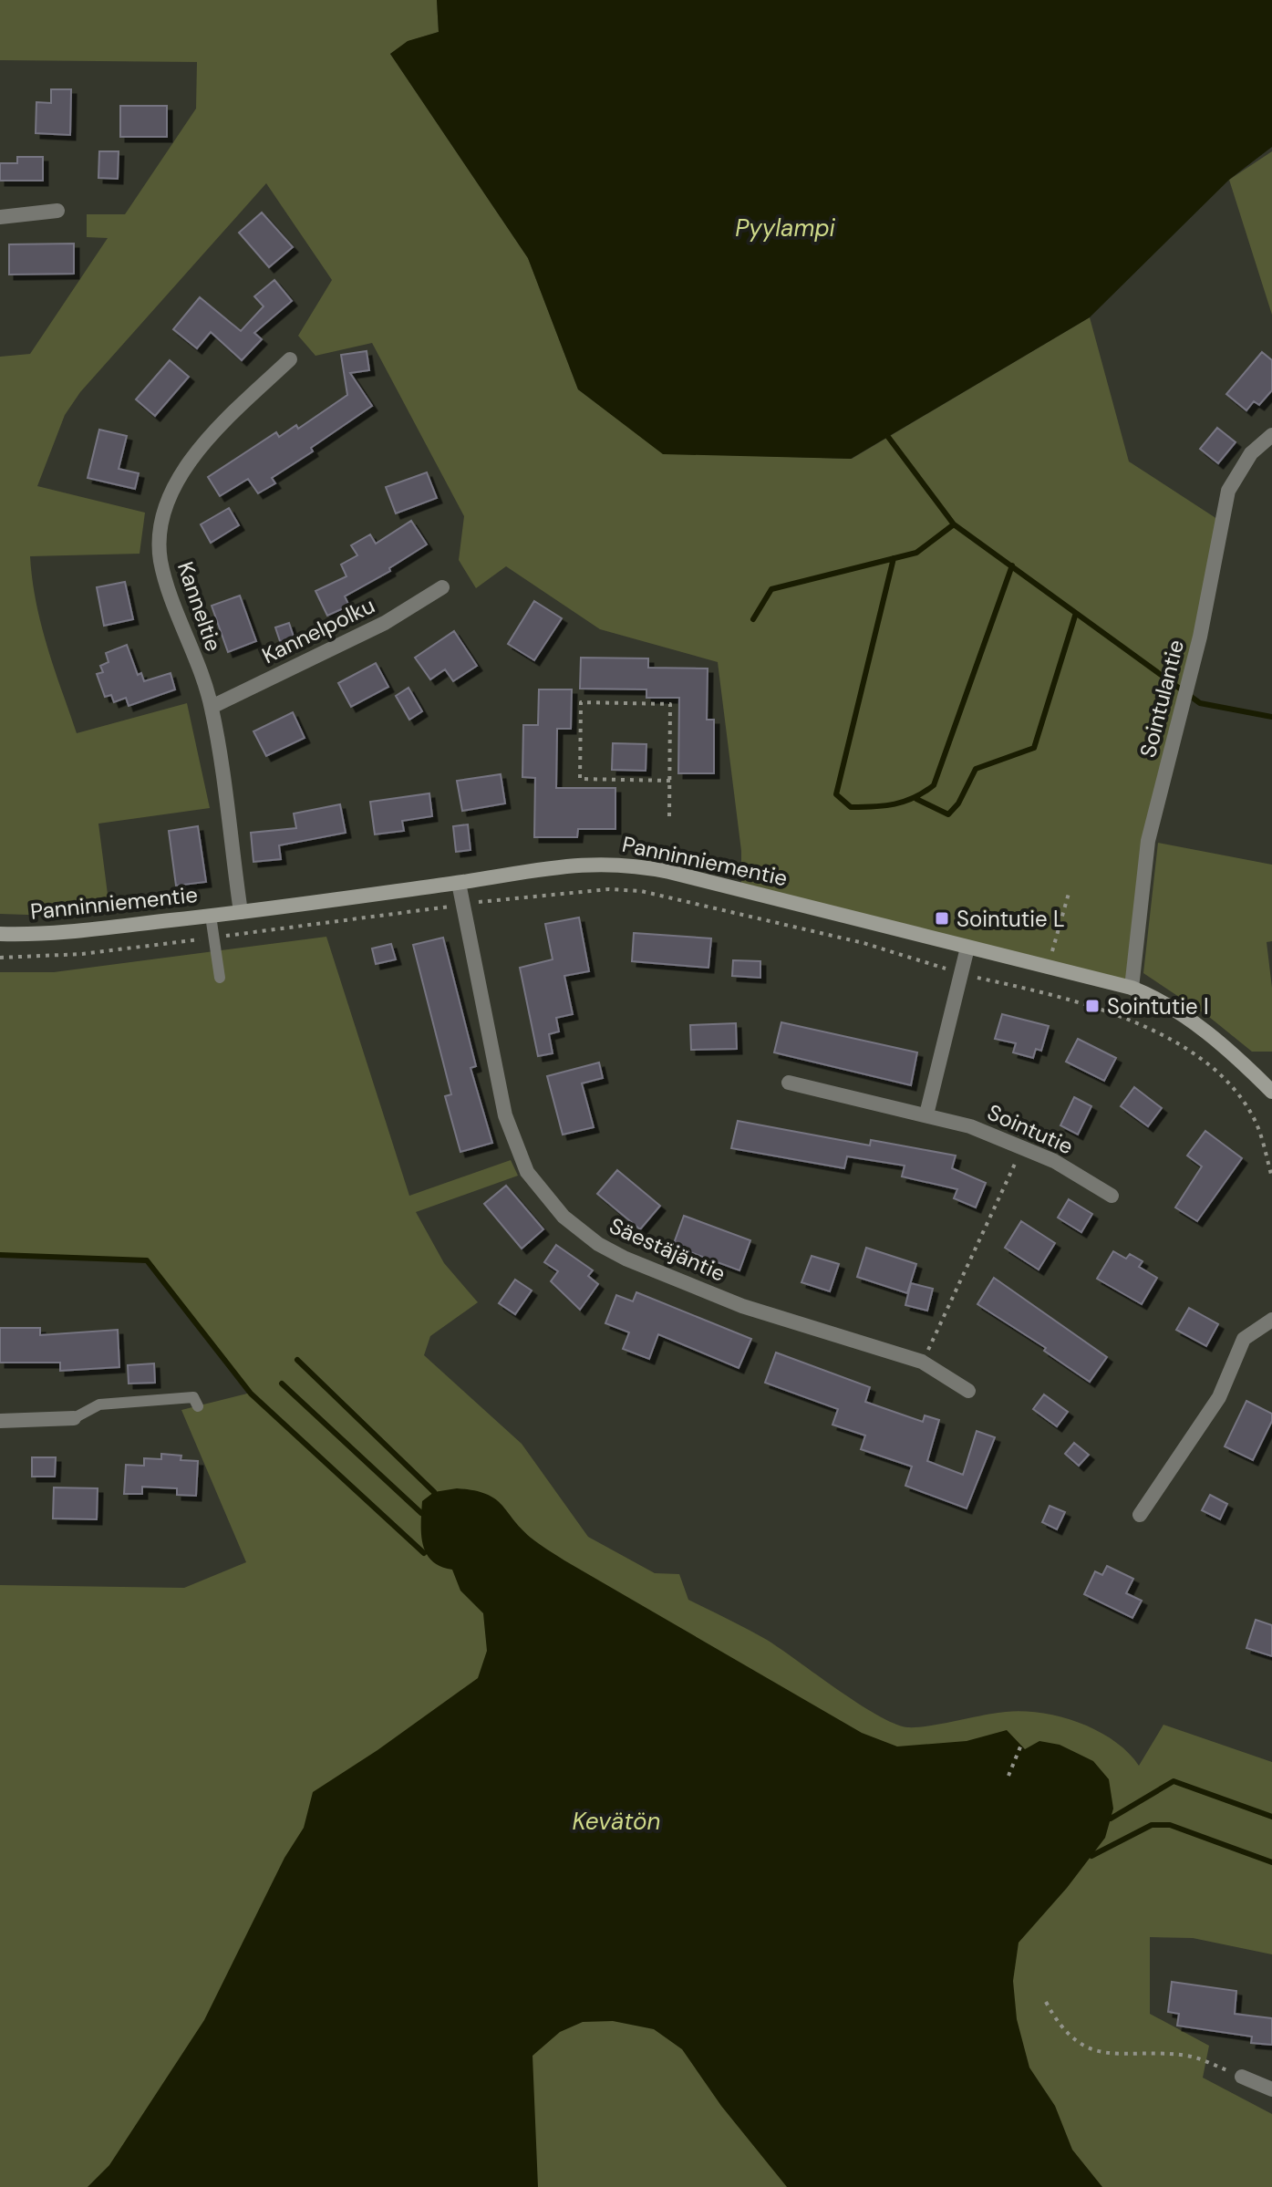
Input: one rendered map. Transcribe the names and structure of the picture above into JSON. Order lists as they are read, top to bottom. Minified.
{"streets":{"street":["Kanneltie","Kannelpolku","Sointulantie","Panninniementie","Sointutie","Säestäjäntie"]},"crossings":[["Kanneltie","Kannelpolku"],["Kanneltie","Panninniementie"],["Sointulantie","Panninniementie"],["Panninniementie","Säestäjäntie"]],"water":["Pyylampi","Kevätön"],"places":{"transit":["Sointutie L","Sointutie I"]}}
